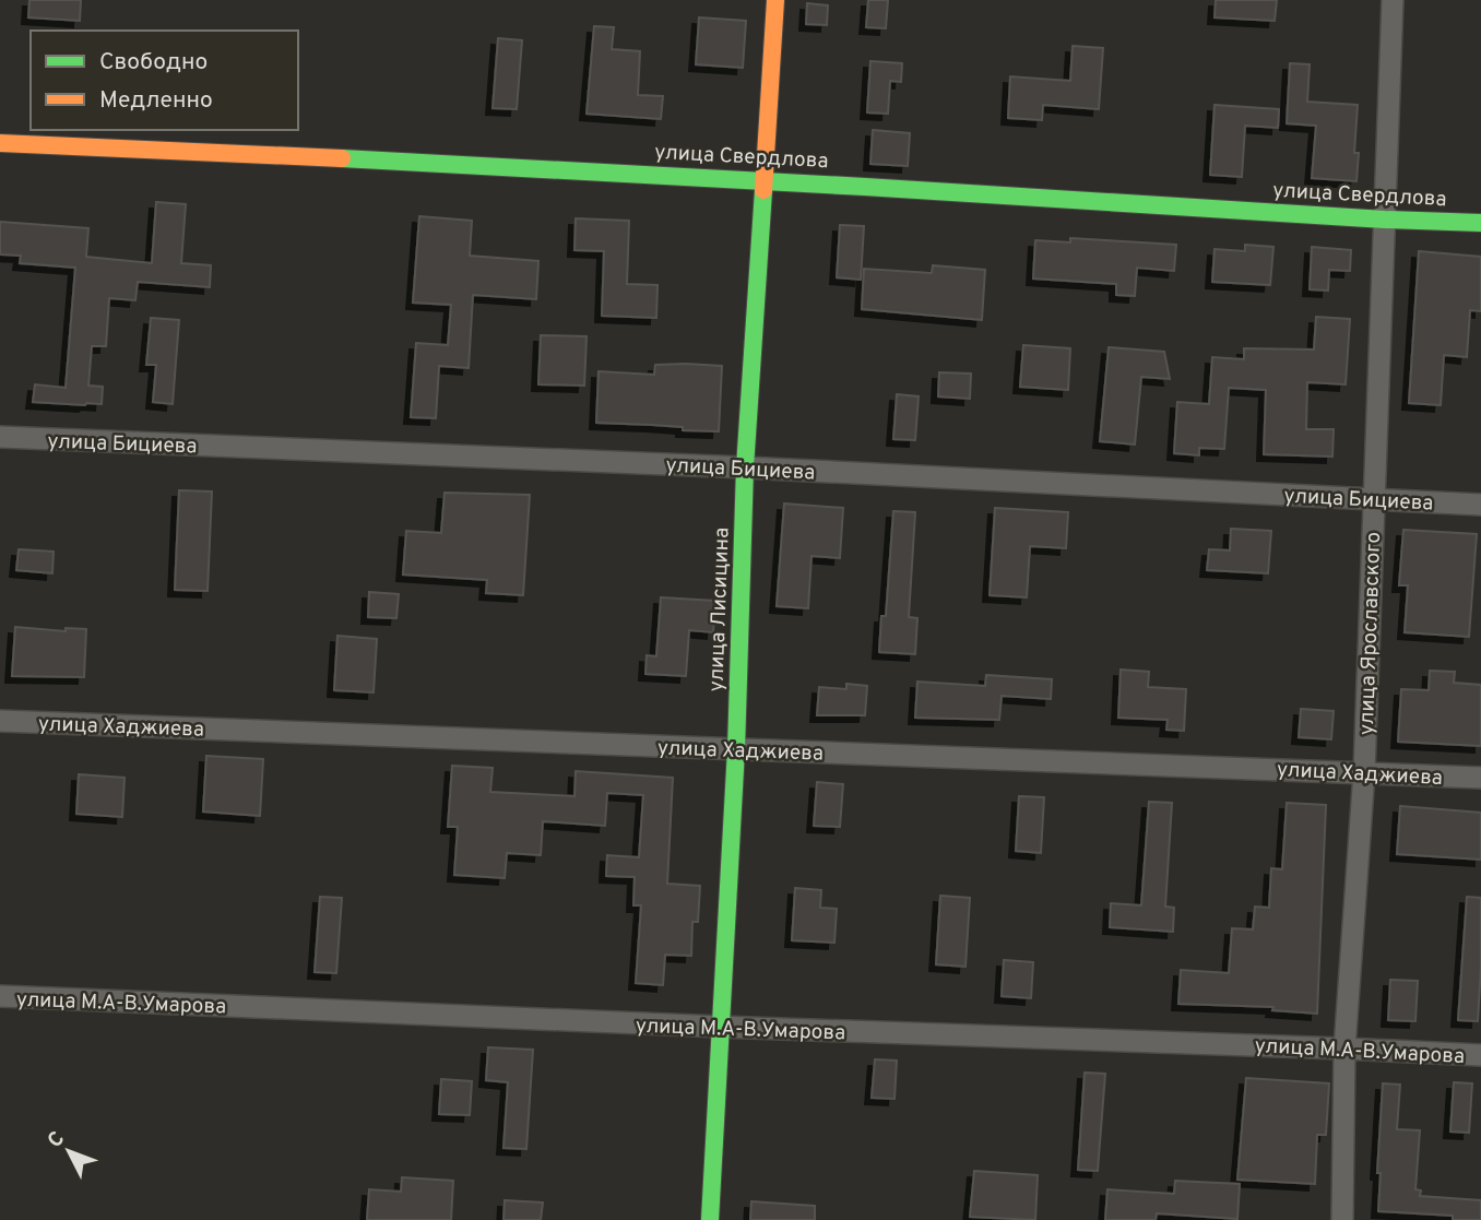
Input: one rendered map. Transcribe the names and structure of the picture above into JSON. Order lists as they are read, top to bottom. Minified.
{"streets":{"street":["улица Свердлова","улица Бициева","улица Лисицина","улица Ярославского","улица Хаджиева","улица М.А-В.Умарова"]},"crossings":[["улица Свердлова","улица Лисицина"],["улица Свердлова","улица Ярославского"],["улица Бициева","улица Лисицина"],["улица Бициева","улица Ярославского"],["улица Лисицина","улица Хаджиева"],["улица Лисицина","улица М.А-В.Умарова"],["улица Ярославского","улица Хаджиева"],["улица Ярославского","улица М.А-В.Умарова"]],"legend":["Свободно","Медленно"],"north":"top left"}
